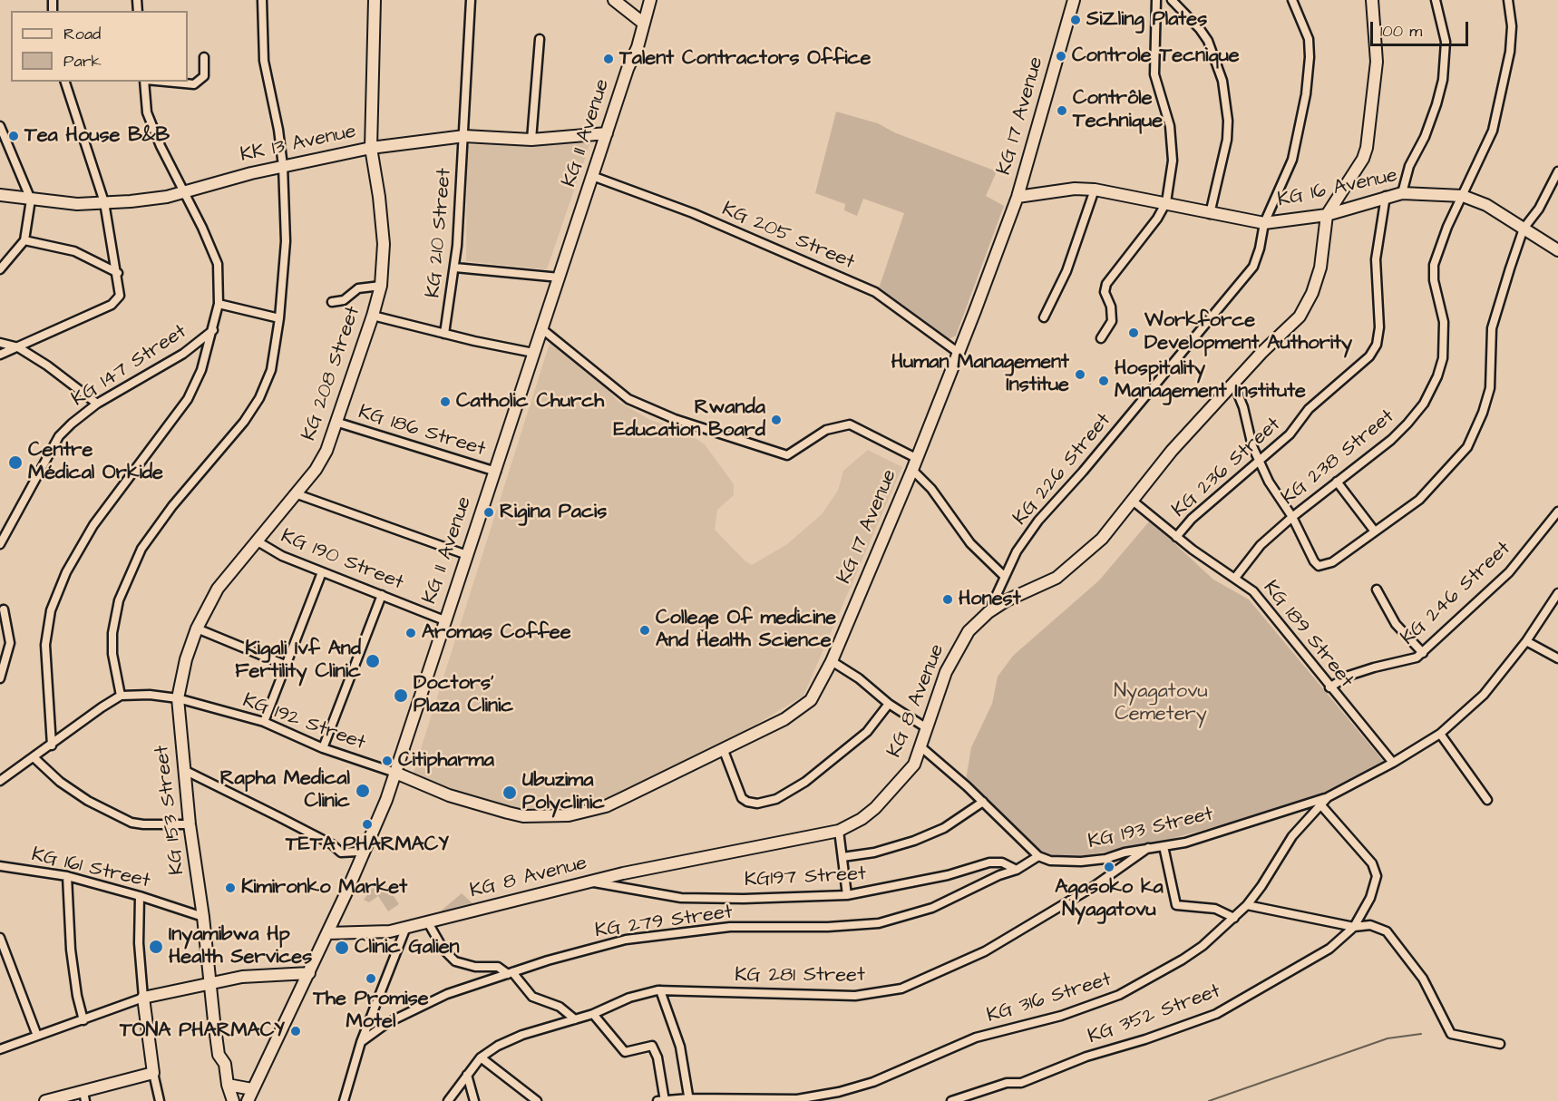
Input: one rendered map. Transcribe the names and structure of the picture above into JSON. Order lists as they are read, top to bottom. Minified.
{"streets":{"street":["KG 17 Avenue","KG 11 Avenue","KK 13 Avenue","KG 16 Avenue","KG 210 Street","KG 205 Street","KG 147 Street","KG 208 Street","KG 186 Street","KG 238 Street","KG 236 Street","KG 226 Street","KG 190 Street","KG 246 Street","KG 189 Street","KG 8 Avenue","KG 192 Street","KG 153 Street","KG 193 Street","KG 161 Street","KG197 Street","KG 279 Street","KG 281 Street","KG 316 Street","KG 352 Street"]},"crossings":[["KG 17 Avenue","KG 11 Avenue"],["KG 17 Avenue","KG 16 Avenue"],["KG 17 Avenue","KG 205 Street"],["KG 17 Avenue","KG 192 Street"],["KG 11 Avenue","KK 13 Avenue"],["KG 11 Avenue","KG 205 Street"],["KG 11 Avenue","KG 186 Street"],["KG 11 Avenue","KG 190 Street"],["KG 11 Avenue","KG 8 Avenue"],["KG 11 Avenue","KG 192 Street"],["KK 13 Avenue","KG 210 Street"],["KK 13 Avenue","KG 208 Street"],["KG 16 Avenue","KG 238 Street"],["KG 16 Avenue","KG 236 Street"],["KG 16 Avenue","KG 226 Street"],["KG 16 Avenue","KG 8 Avenue"],["KG 208 Street","KG 186 Street"],["KG 208 Street","KG 190 Street"],["KG 208 Street","KG 192 Street"],["KG 208 Street","KG 153 Street"],["KG 238 Street","KG 189 Street"],["KG 236 Street","KG 189 Street"],["KG 226 Street","KG 8 Avenue"],["KG 246 Street","KG 189 Street"],["KG 189 Street","KG 8 Avenue"],["KG 189 Street","KG 316 Street"],["KG 8 Avenue","KG197 Street"],["KG 192 Street","KG 153 Street"],["KG 153 Street","KG 161 Street"],["KG 193 Street","KG 279 Street"],["KG 193 Street","KG 281 Street"],["KG 193 Street","KG 316 Street"],["KG197 Street","KG 279 Street"]],"parks":["Nyagatovu Cemetery"],"places":["SiZling Plates","Controle Tecnique","Talent Contractors Office","Contrôle Technique","Tea House B&B","Workforce Development Authority","Human Management Institue","Hospitality Management Institute","Catholic Church","Rwanda Education Board","Centre Médical Orkide","Rigina Pacis","Honest","College Of medicine And Health Science","Aromas Coffee","Kigali Ivf And Fertility Clinic","Doctors' Plaza Clinic","Citipharma","Rapha Medical Clinic","Ubuzima Polyclinic","TETA PHARMACY","Agasoko ka Nyagatovu","Kimironko Market","Inyamibwa Hp Health Services","Clinic Galien","The Promise Motel","TONA PHARMACY"],"legend":["Road","Park"],"scale_bar":"100 m"}
